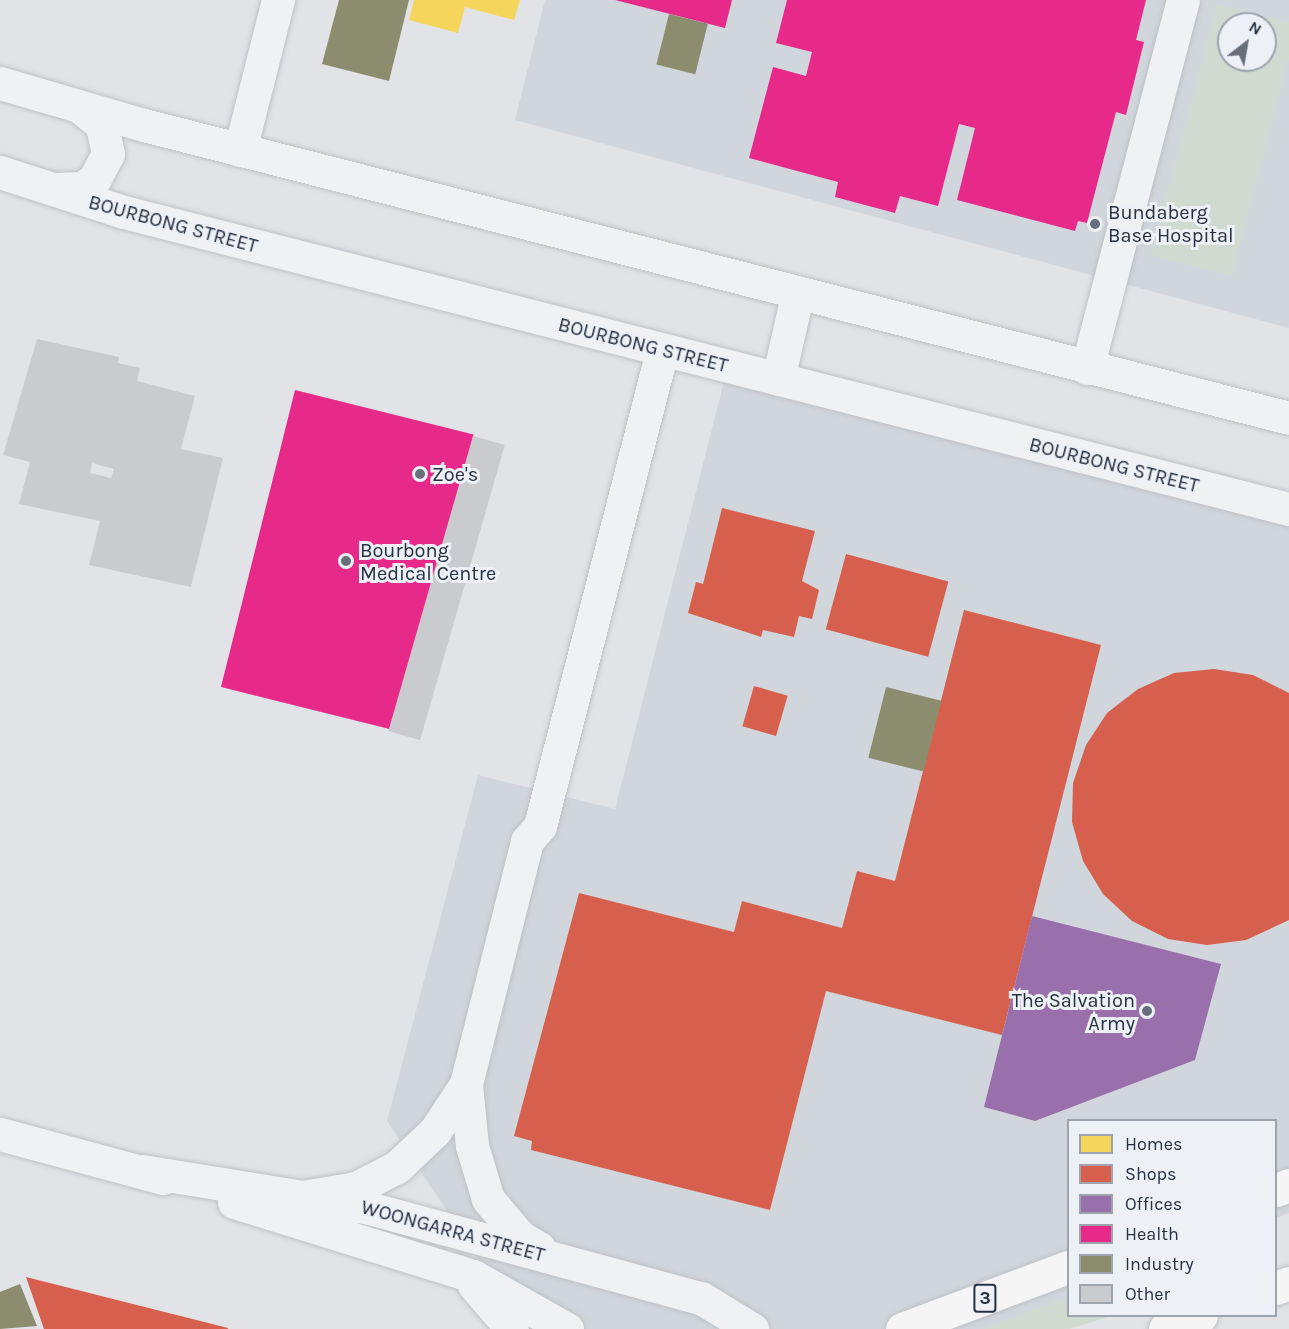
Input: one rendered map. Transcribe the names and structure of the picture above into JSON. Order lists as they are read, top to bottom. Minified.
{"streets":{"highway":["3"],"street":["BOURBONG STREET","WOONGARRA STREET"]},"places":["Bundaberg Base Hospital","Zoe's","Bourbong Medical Centre","The Salvation Army"],"legend":["Homes","Shops","Offices","Health","Industry","Other"],"north":"top right"}
